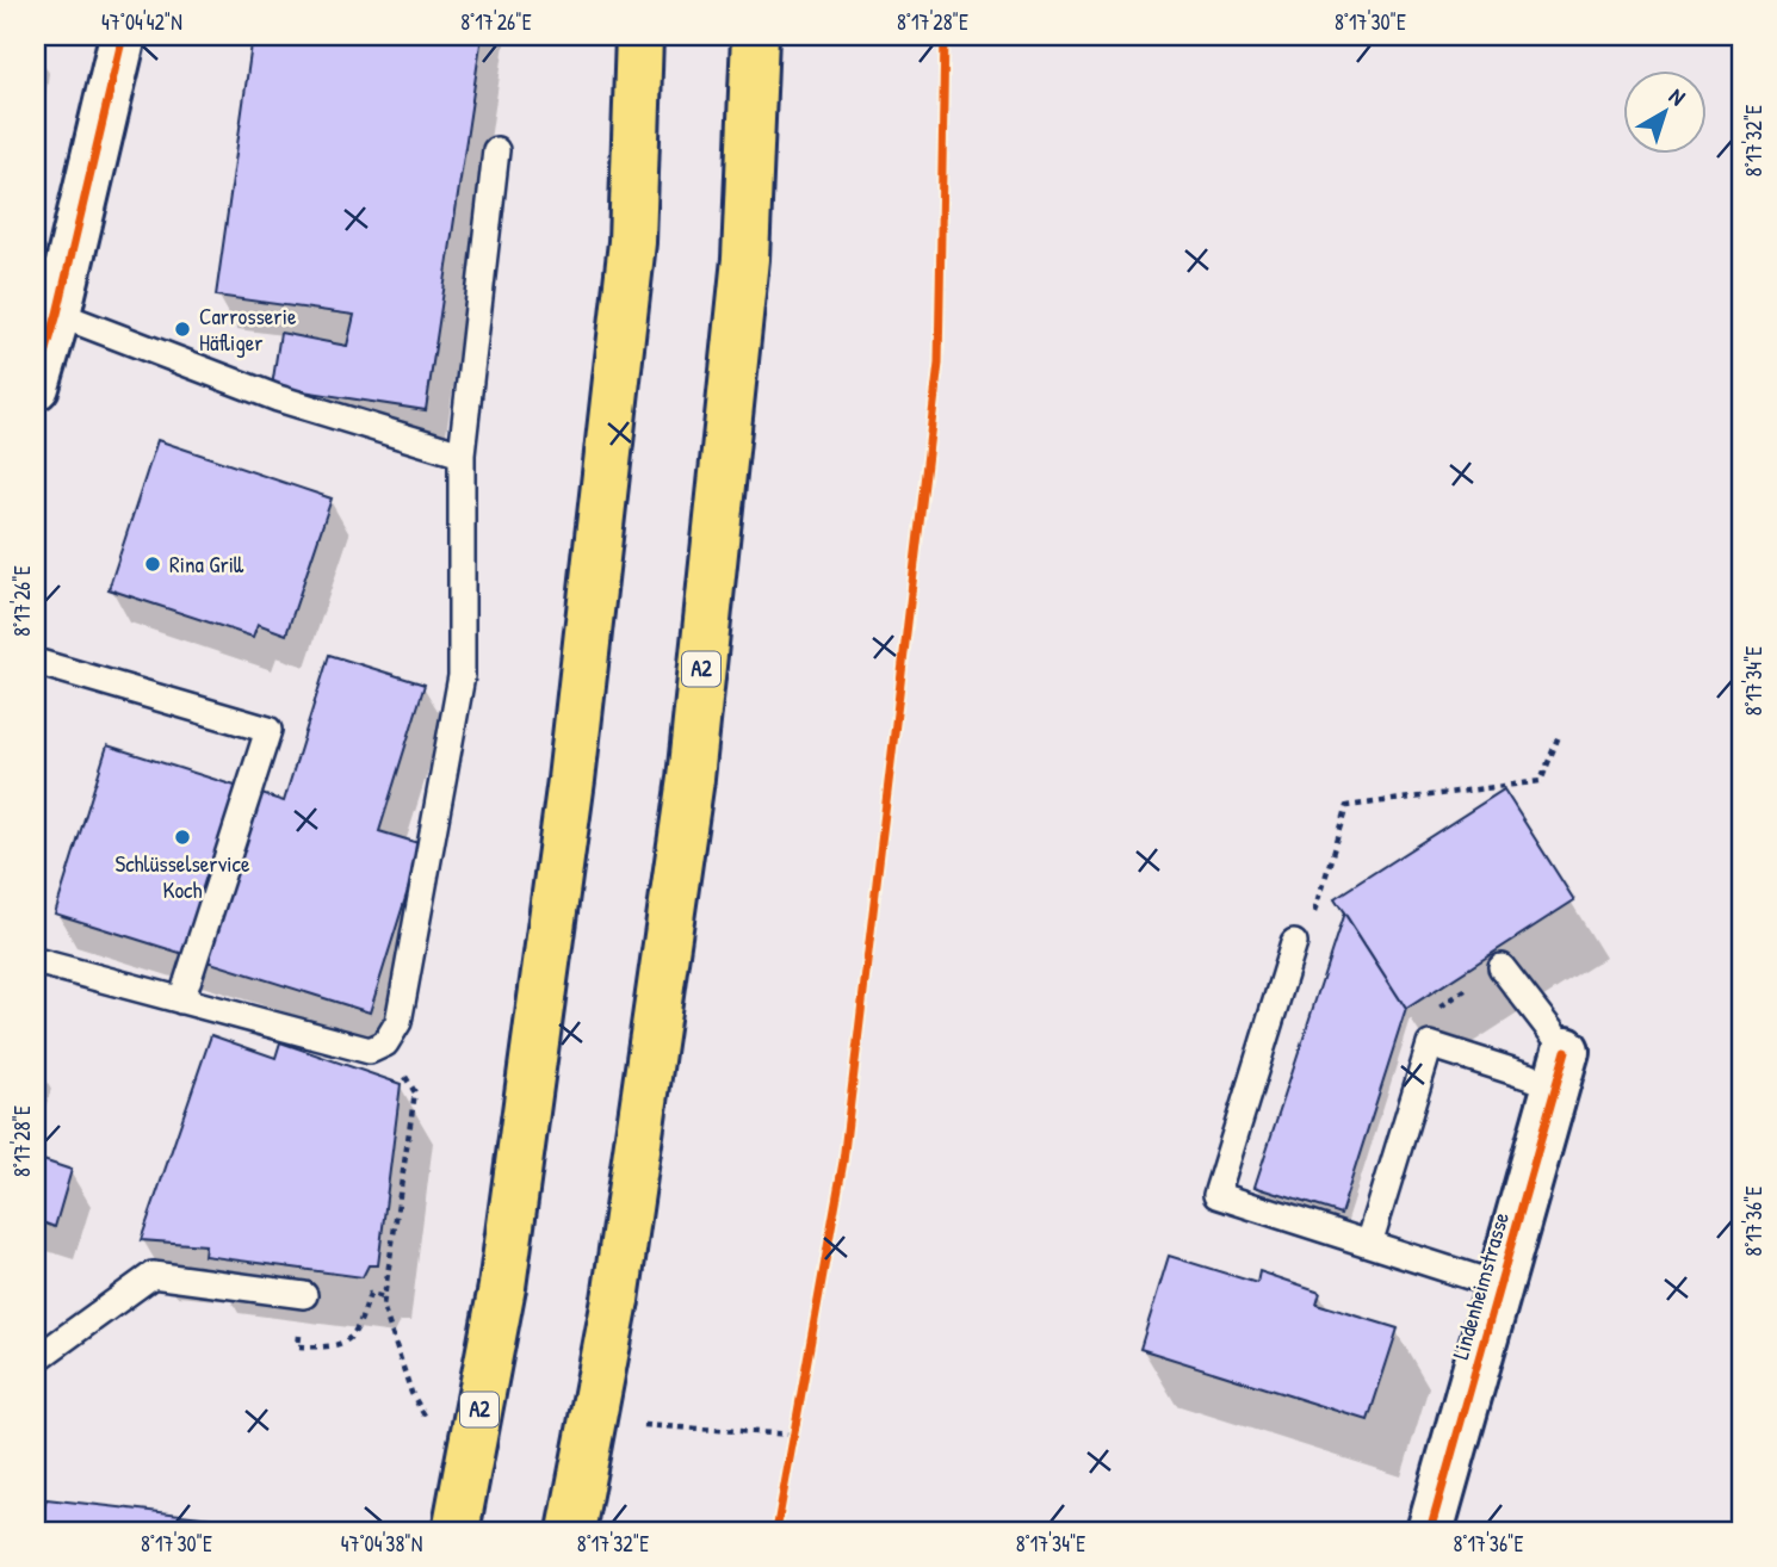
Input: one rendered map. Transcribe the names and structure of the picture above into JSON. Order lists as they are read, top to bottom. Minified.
{"streets":{"highway":["A2"],"street":["Lindenheimstrasse"]},"places":["Carrosserie Häfliger","Rina Grill","Schlüsselservice Koch"],"north":"top right","coordinates":["47°04'42\"N","8°17'26\"E","8°17'28\"E","8°17'30\"E","8°17'32\"E","8°17'34\"E","8°17'36\"E","47°04'38\"N"]}
